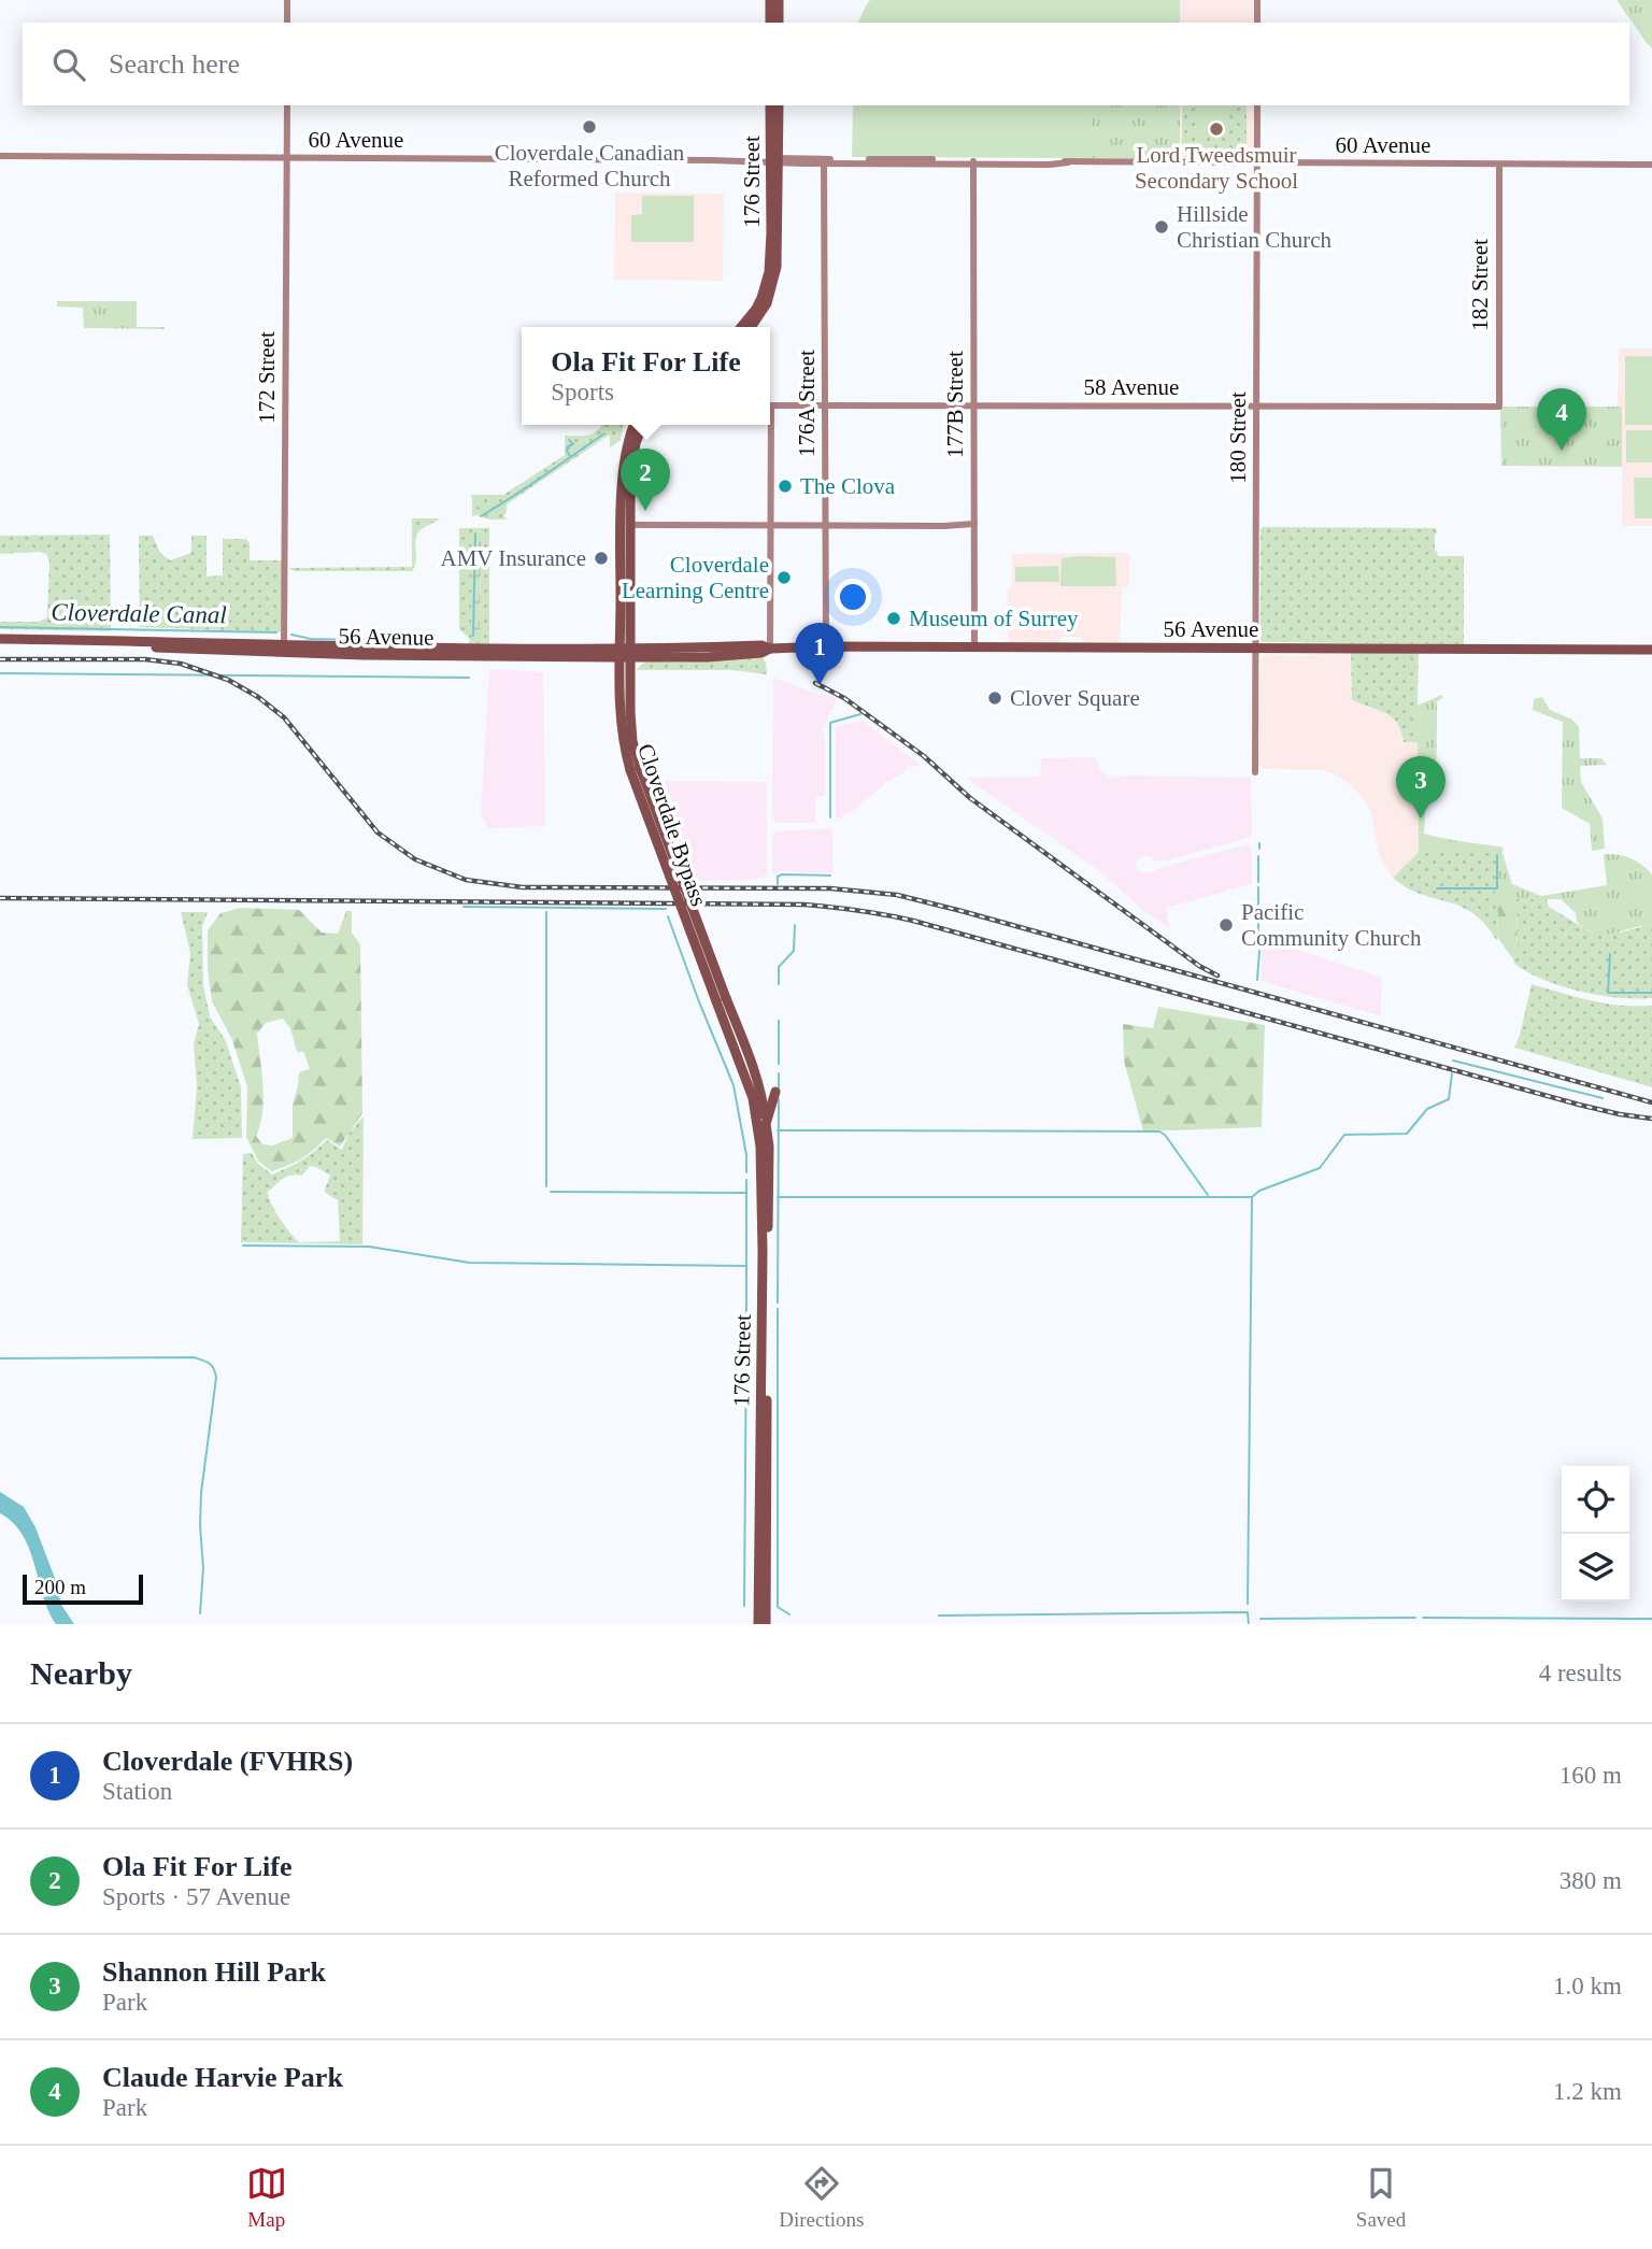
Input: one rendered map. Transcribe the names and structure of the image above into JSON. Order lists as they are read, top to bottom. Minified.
{"streets":{"highway":["176 Street","56 Avenue","Cloverdale Bypass"],"street":["60 Avenue","182 Street","172 Street","58 Avenue","176A Street","177B Street","180 Street"]},"crossings":[["60 Avenue","176 Street"],["60 Avenue","182 Street"],["60 Avenue","172 Street"],["60 Avenue","176A Street"],["60 Avenue","177B Street"],["60 Avenue","180 Street"],["176 Street","Cloverdale Bypass"],["182 Street","58 Avenue"],["172 Street","56 Avenue"],["58 Avenue","176A Street"],["58 Avenue","177B Street"],["58 Avenue","180 Street"],["176A Street","56 Avenue"],["177B Street","56 Avenue"],["180 Street","56 Avenue"],["56 Avenue","Cloverdale Bypass"]],"water":["Cloverdale Canal"],"places":["Cloverdale Canadian Reformed Church","Lord Tweedsmuir Secondary School","Hillside Christian Church","The Clova","AMV Insurance","Cloverdale Learning Centre","Museum of Surrey","Clover Square","Pacific Community Church"],"scale_bar":"200 m","page":{"search":"Search here","popup":["Ola Fit For Life","Sports"],"pins":["4","2","1","3"],"scale":"200 m","heading":["Nearby","4 results"],"list":[{"mark":"1","name":"Cloverdale (FVHRS)","note":"Station","value":"160 m"},{"mark":"2","name":"Ola Fit For Life","note":"Sports · 57 Avenue","value":"380 m"},{"mark":"3","name":"Shannon Hill Park","note":"Park","value":"1.0 km"},{"mark":"4","name":"Claude Harvie Park","note":"Park","value":"1.2 km"}],"nav":["Map","Directions","Saved"]}}
